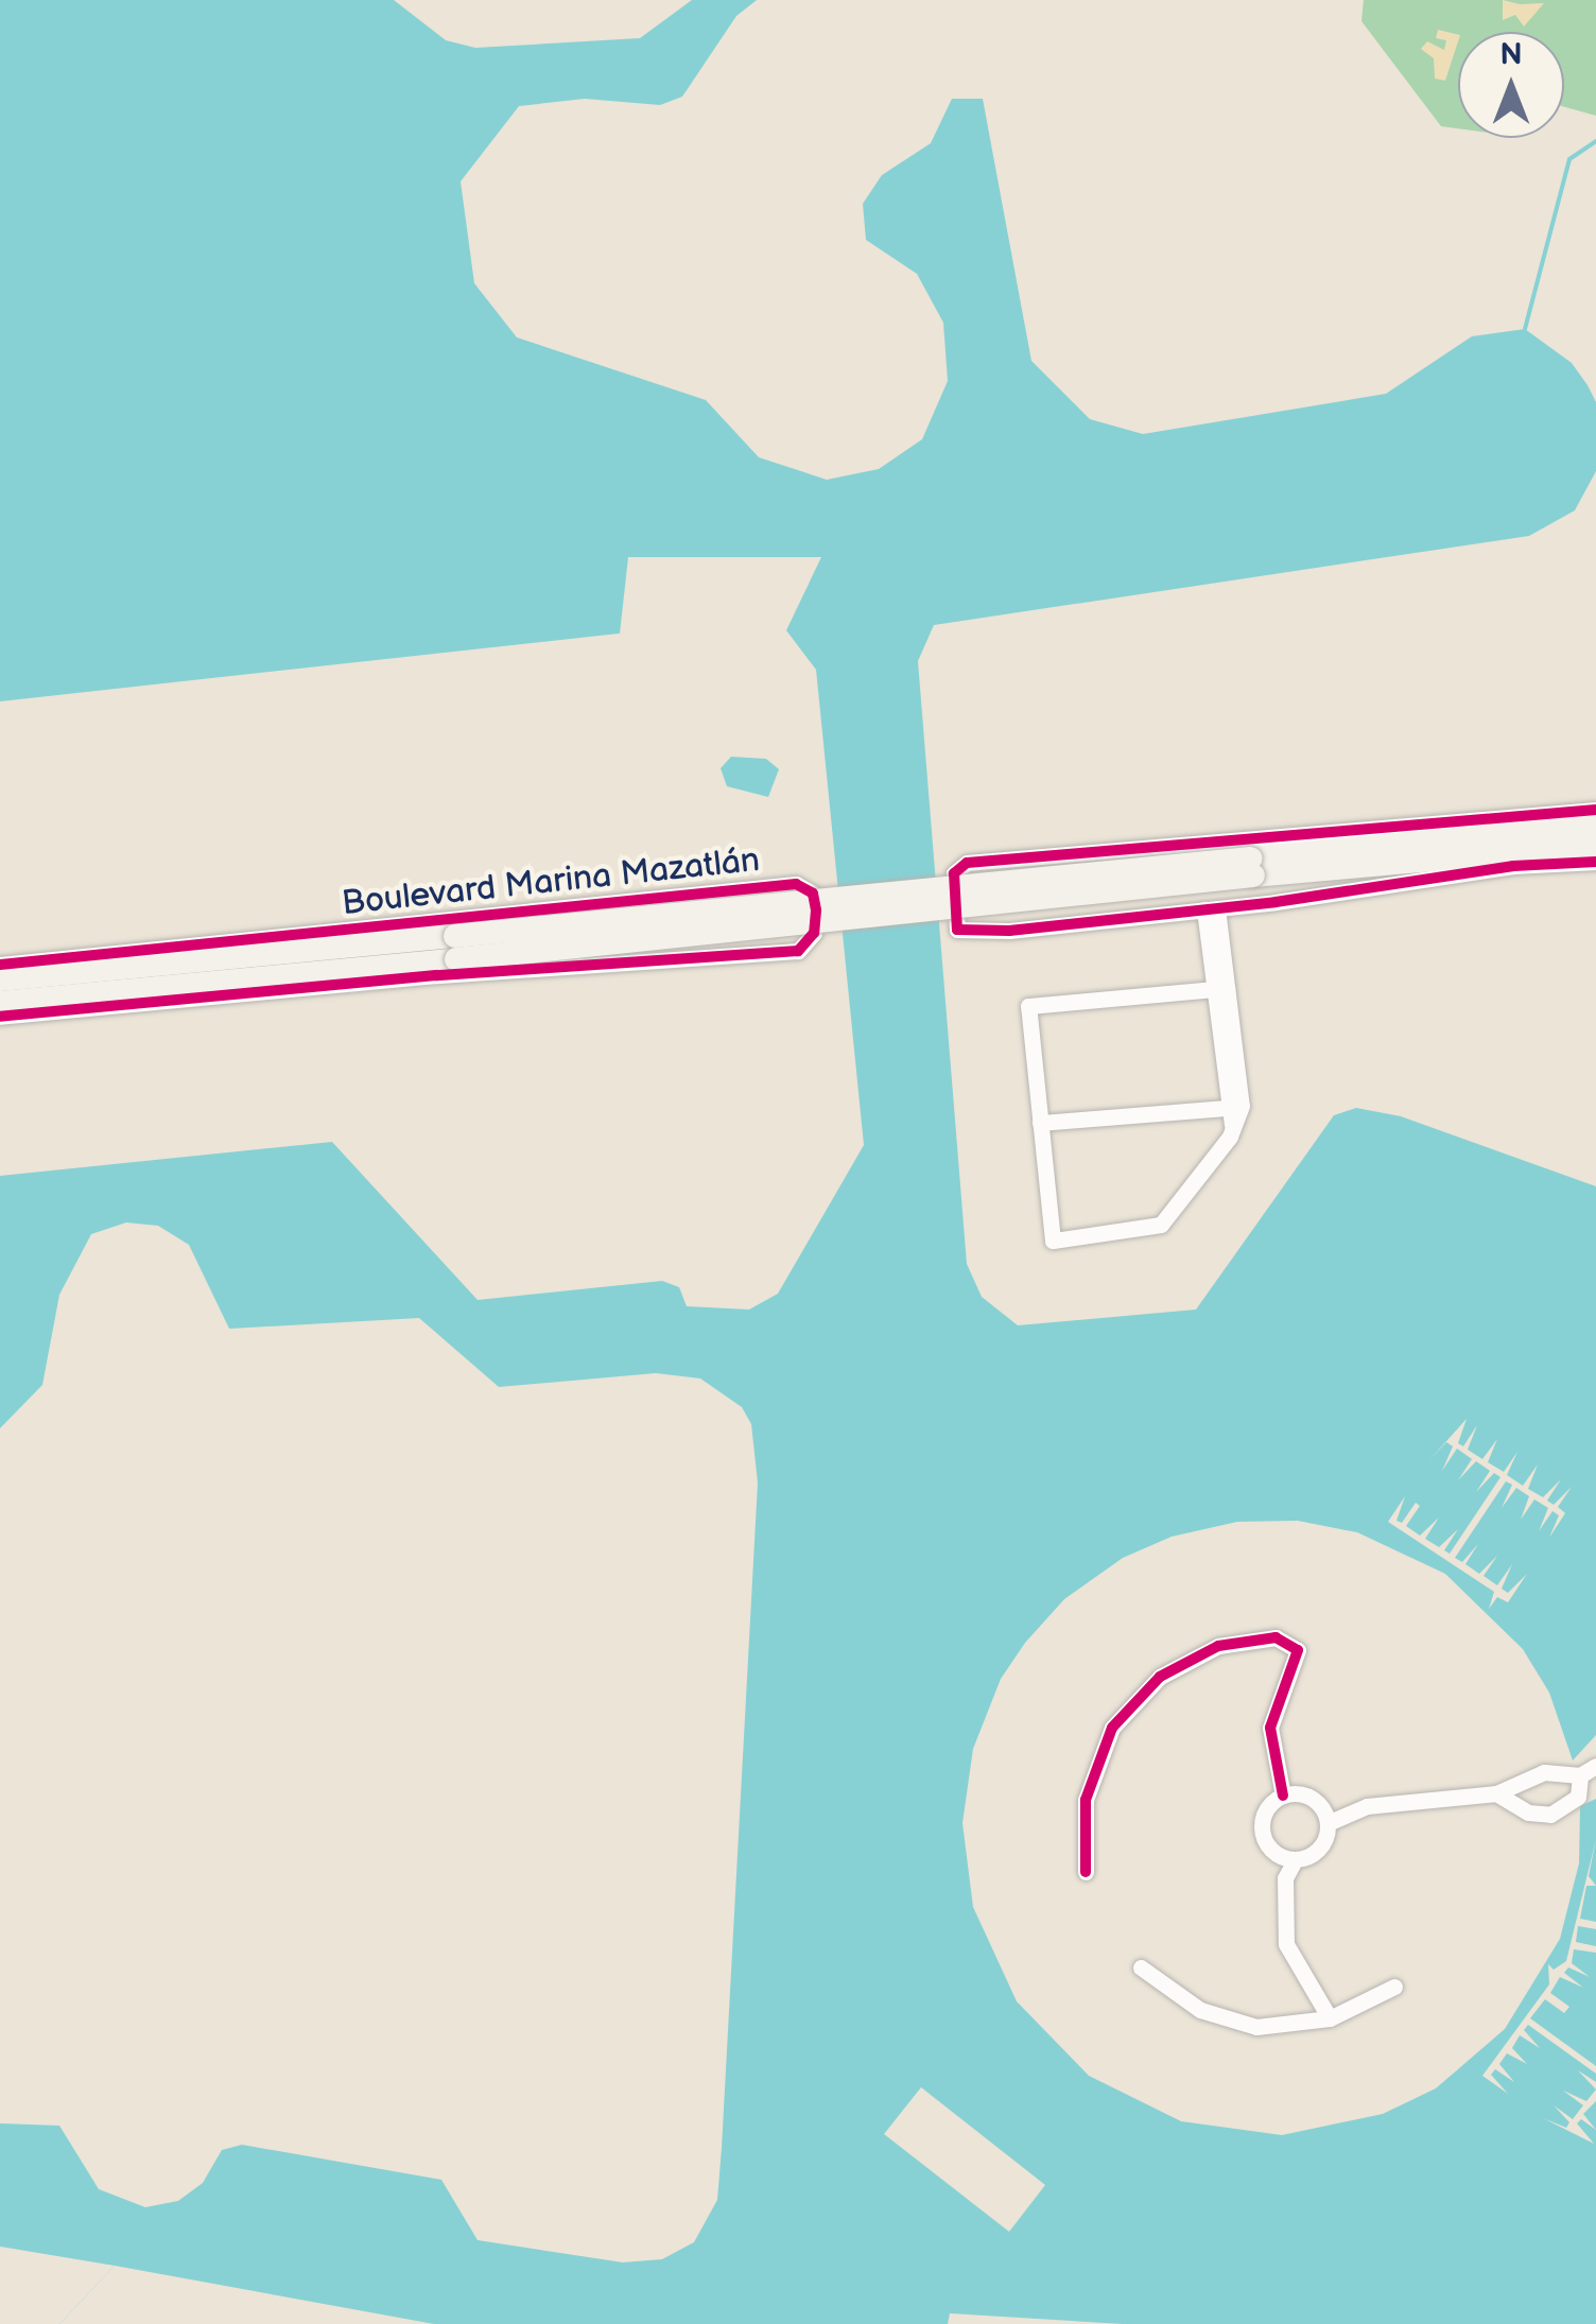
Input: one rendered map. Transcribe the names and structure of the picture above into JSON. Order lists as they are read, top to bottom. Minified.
{"streets":{"street":["Boulevard Marina Mazatlán"]},"north":"top"}
